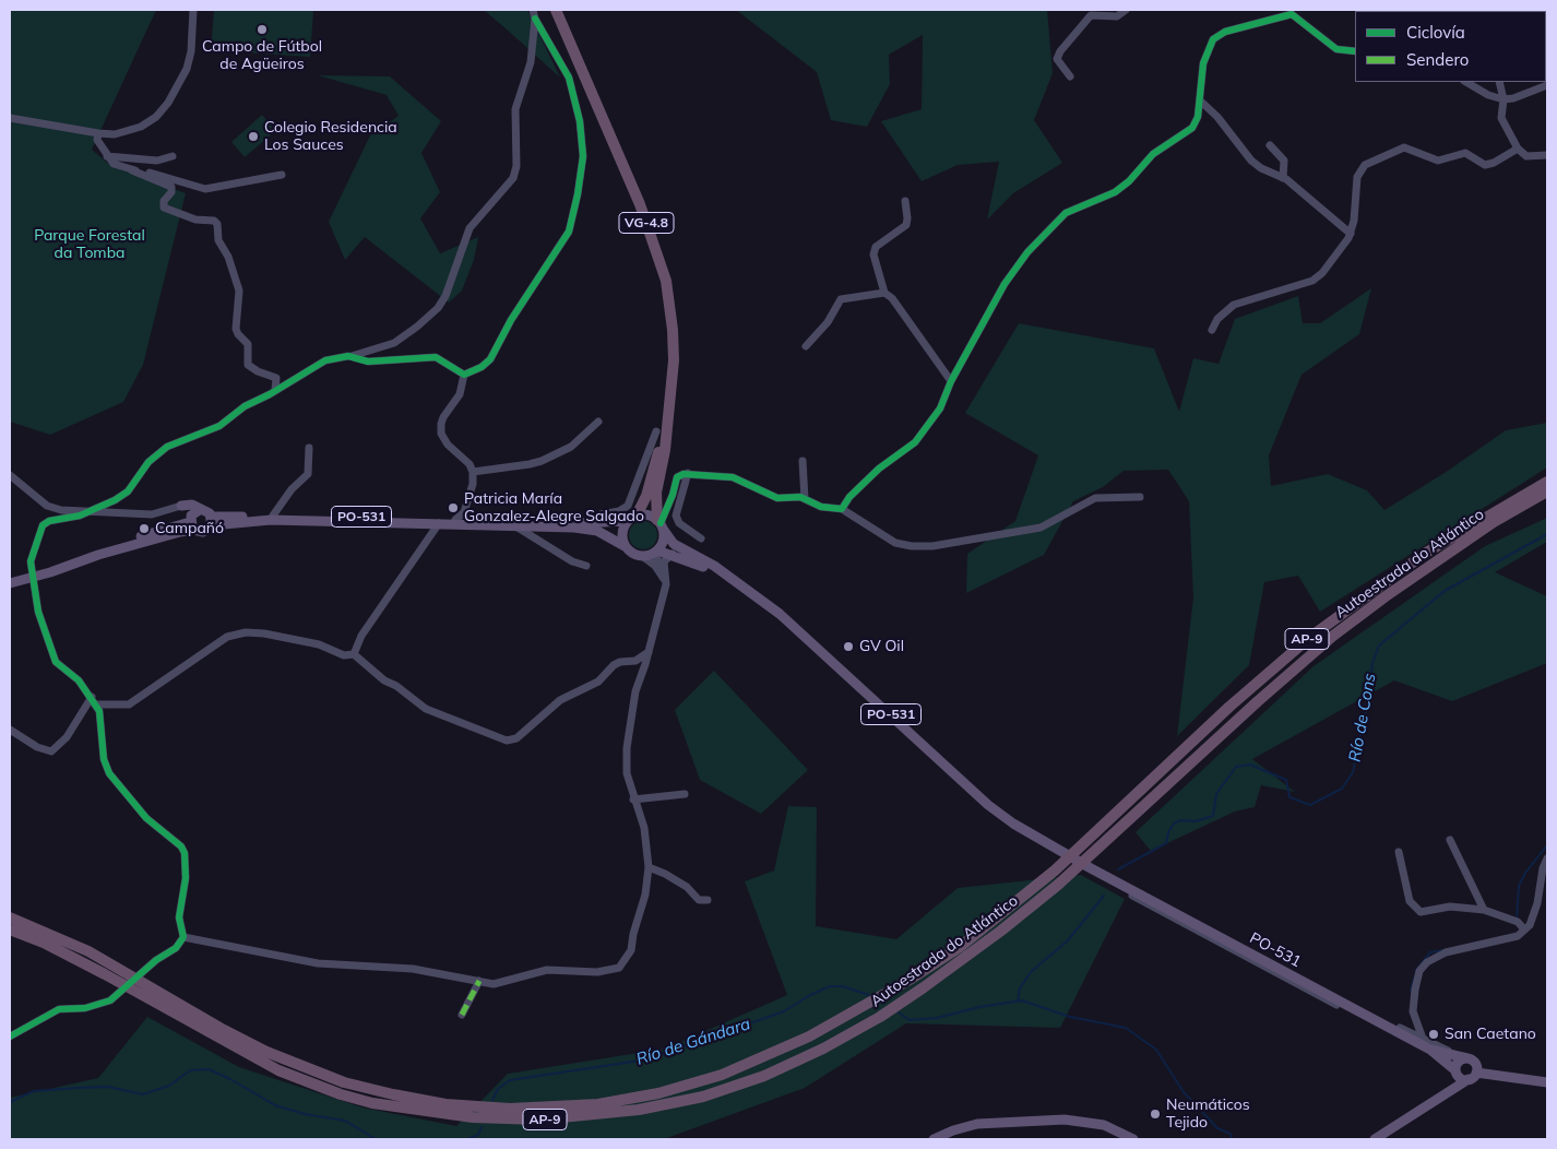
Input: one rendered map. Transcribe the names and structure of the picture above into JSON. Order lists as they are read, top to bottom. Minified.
{"streets":{"highway":["VG-4.8","Autoestrada do Atlántico","AP-9"],"main road":["PO-531"]},"crossings":[["VG-4.8","PO-531"]],"water":["Río de Cons","Río de Gándara"],"parks":["Parque Forestal da Tomba"],"places":["Campo de Fútbol de Agüeiros","Colegio Residencia Los Sauces","Patricia María Gonzalez-Alegre Salgado","Campañó","GV Oil","San Caetano","Neumáticos Tejido"],"legend":["Ciclovía","Sendero"]}
